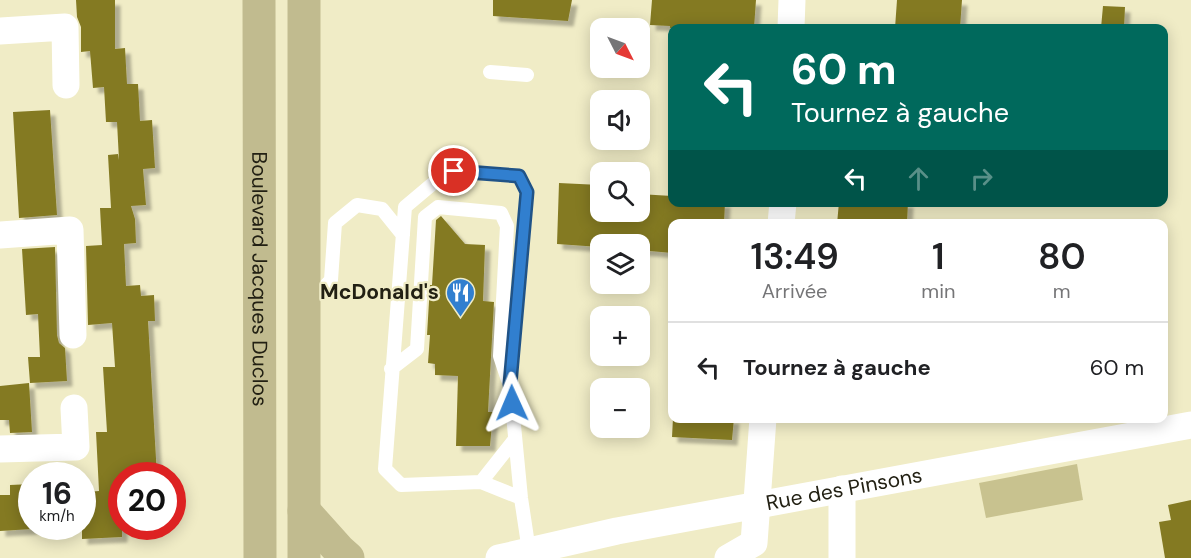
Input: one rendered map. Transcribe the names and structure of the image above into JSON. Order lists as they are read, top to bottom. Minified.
{"streets":{"main road":["Boulevard Jacques Duclos"],"street":["Rue des Pinsons"]},"places":{"restaurant":["McDonald's"]},"north":"bottom right","page":{"map_buttons":["+","−"],"turn":["60 m","Tournez à gauche"],"eta":["13:49","Arrivée","1","min","80","m"],"list":[{"name":"Tournez à gauche","value":"60 m"}],"speed":"16 km/h","limit":"20"}}
